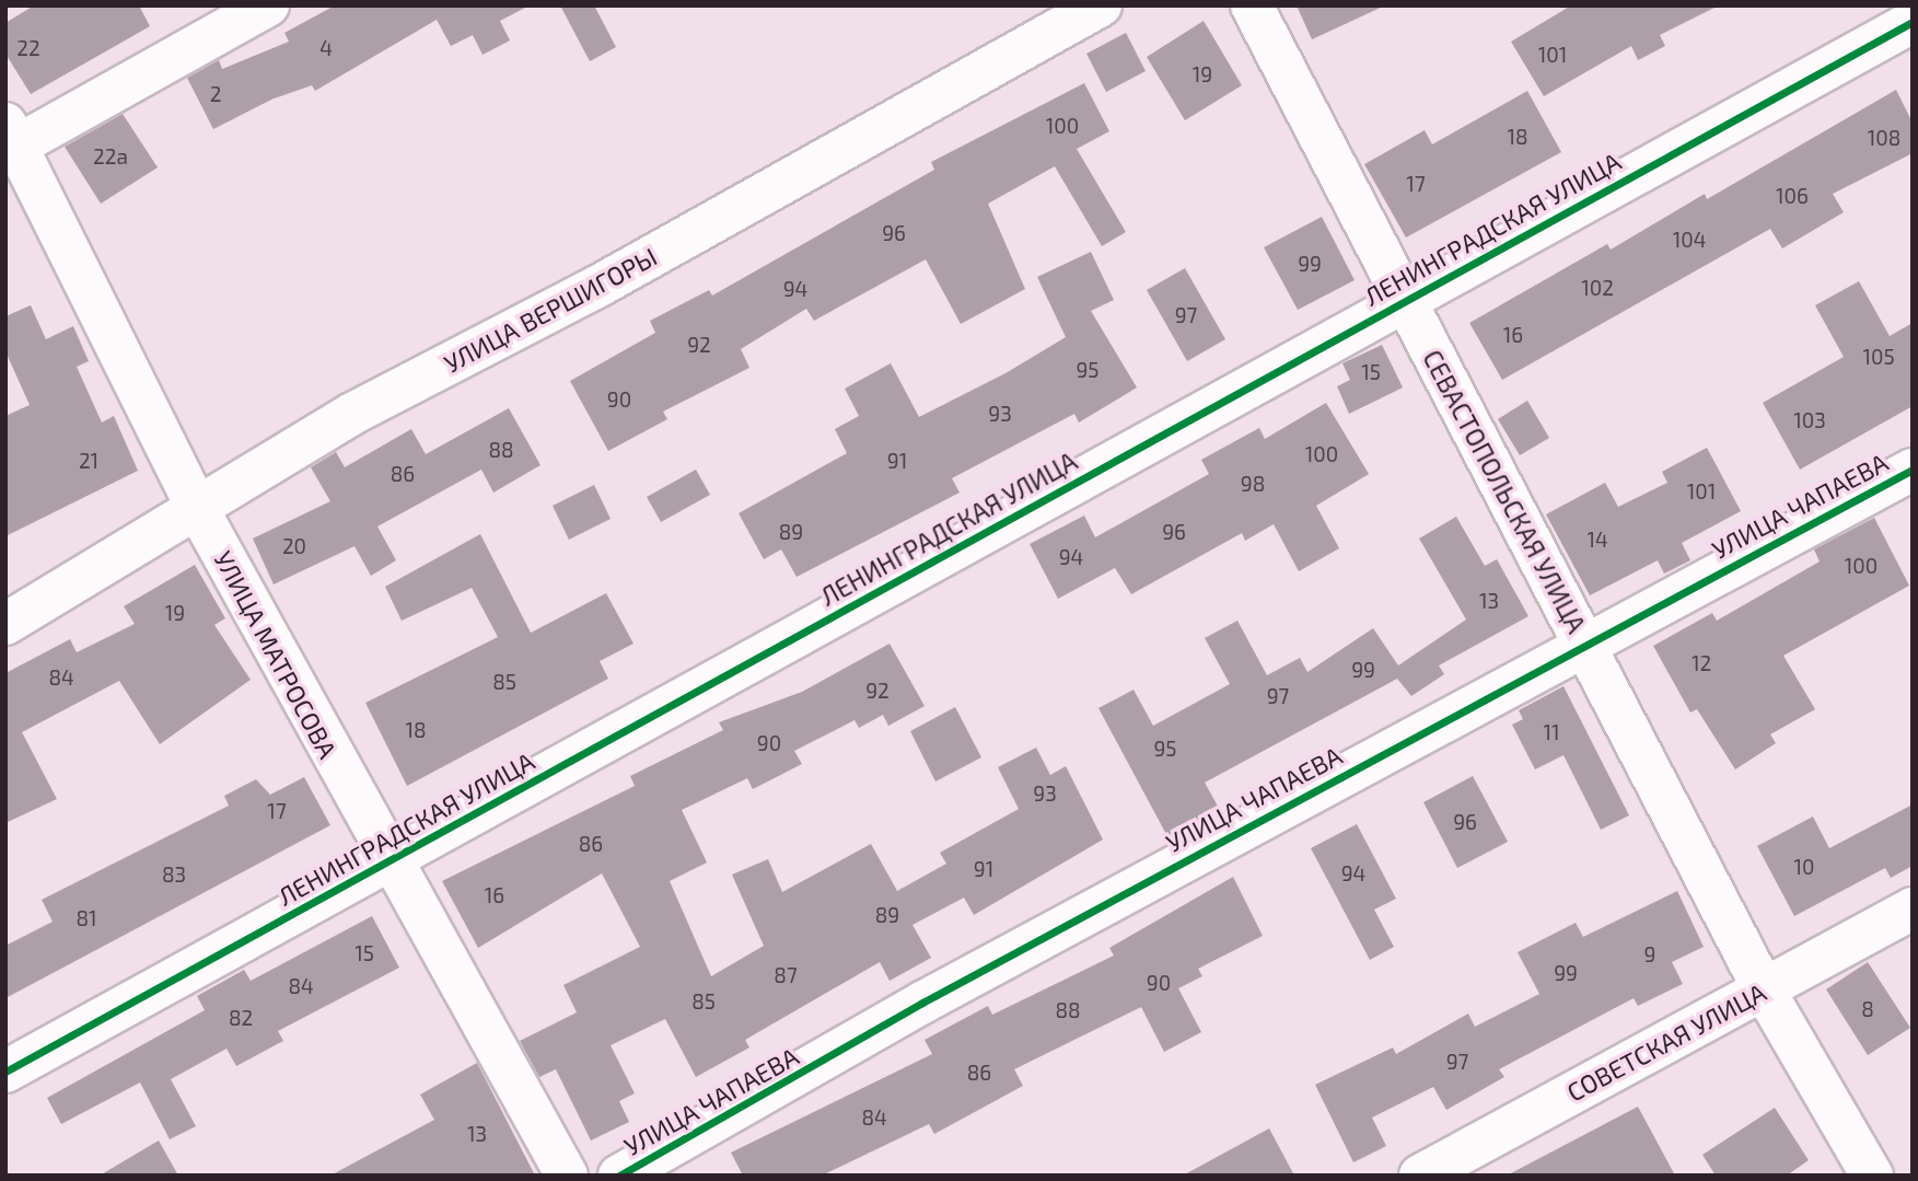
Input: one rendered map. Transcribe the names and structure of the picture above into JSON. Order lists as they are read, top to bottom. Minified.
{"streets":{"street":["ЛЕНИНГРАДСКАЯ УЛИЦА","УЛИЦА ВЕРШИГОРЫ","СЕВАСТОПОЛЬСКАЯ УЛИЦА","УЛИЦА ЧАПАЕВА","УЛИЦА МАТРОСОВА","СОВЕТСКАЯ УЛИЦА"]},"crossings":[["ЛЕНИНГРАДСКАЯ УЛИЦА","СЕВАСТОПОЛЬСКАЯ УЛИЦА"],["ЛЕНИНГРАДСКАЯ УЛИЦА","УЛИЦА МАТРОСОВА"],["УЛИЦА ВЕРШИГОРЫ","УЛИЦА МАТРОСОВА"],["СЕВАСТОПОЛЬСКАЯ УЛИЦА","УЛИЦА ЧАПАЕВА"],["СЕВАСТОПОЛЬСКАЯ УЛИЦА","СОВЕТСКАЯ УЛИЦА"]],"house_numbers":["22","4","101","19","2","100","18","108","22а","17","106","96","104","99","102","94","97","16","92","105","95","15","90","93","103","88","100","21","91","86","98","101","89","96","14","20","94","100","13","19","12","99","84","85","92","97","18","11","90","95","93","17","96","86","10","91","94","83","16","89","81","15","9","99","87","90","84","85","8","88","82","97","86","84","13"]}
